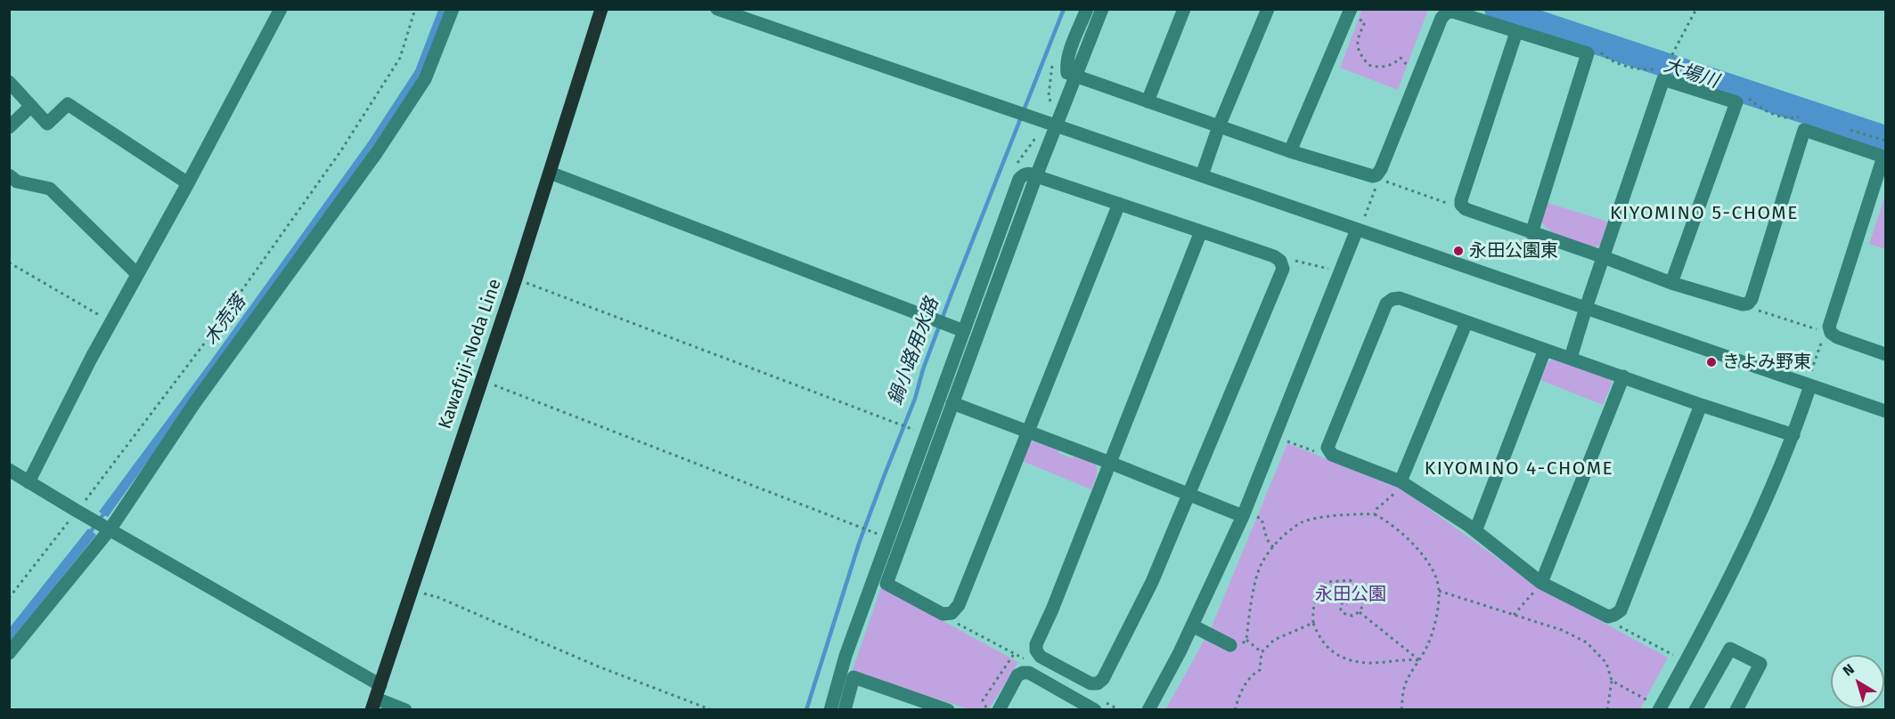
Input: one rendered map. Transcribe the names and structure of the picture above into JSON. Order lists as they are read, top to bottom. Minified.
{"streets":{"main road":["Kawafuji-Noda Line"]},"districts":["KIYOMINO 5-CHOME","KIYOMINO 4-CHOME"],"water":["大場川","木売落","鍋小路用水路"],"parks":["永田公園"],"places":["永田公園東","きよみ野東"],"north":"top left"}
